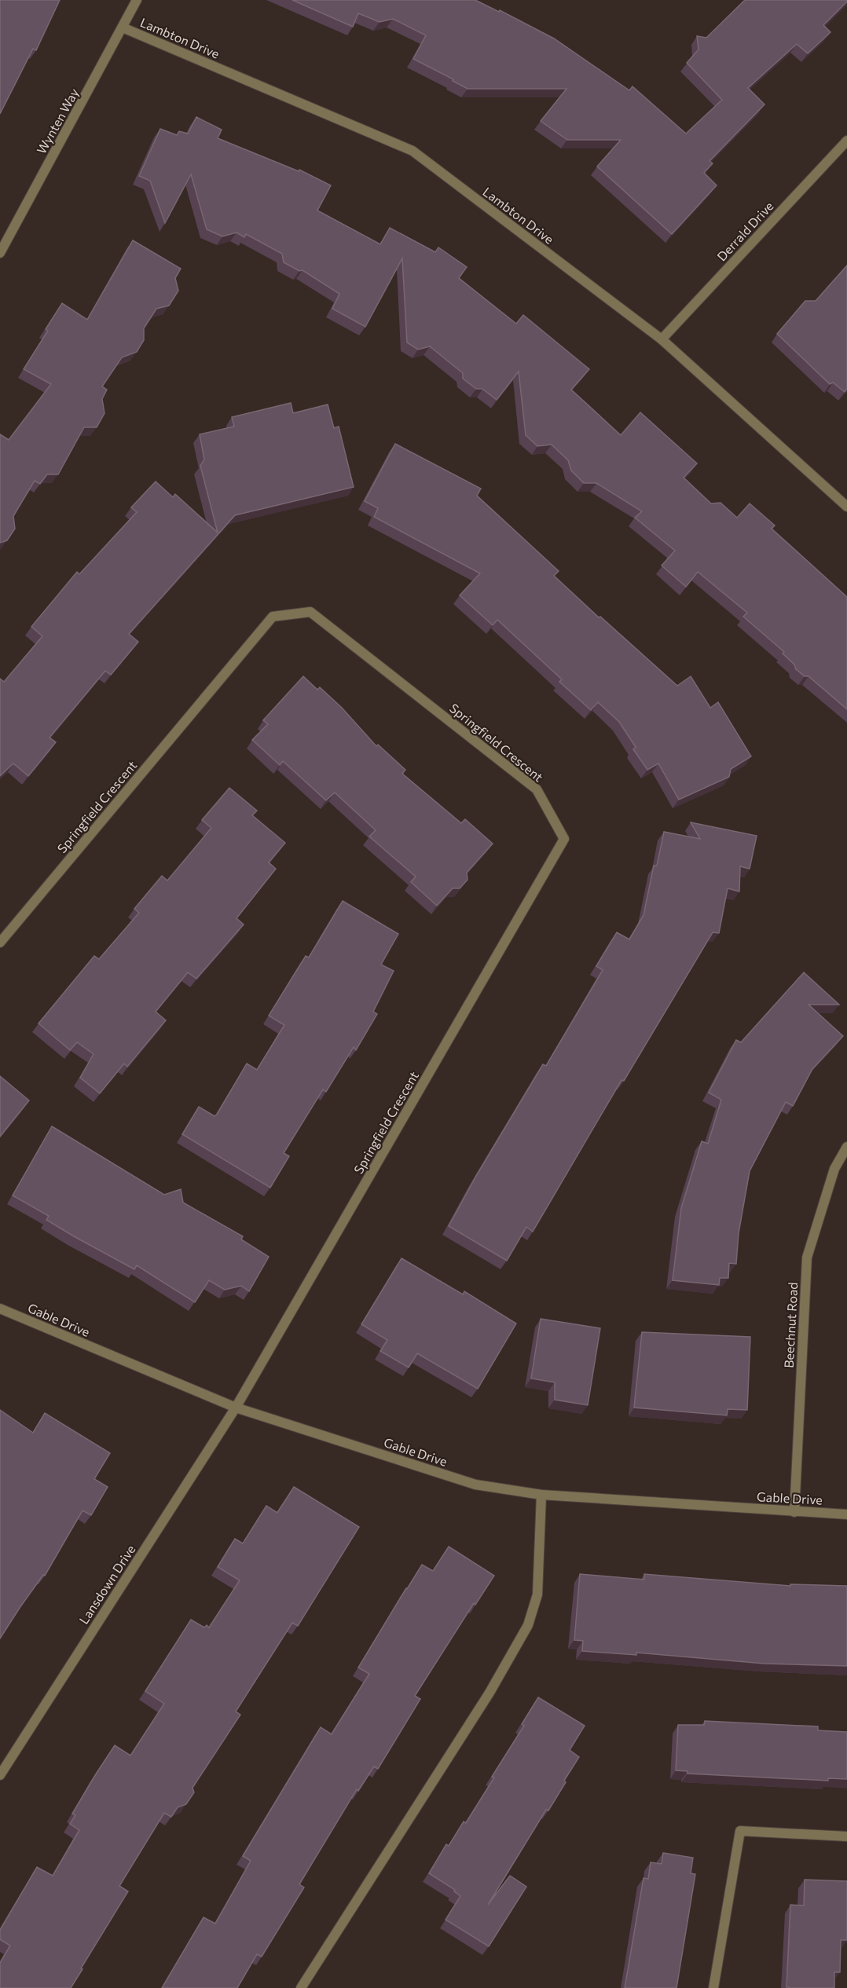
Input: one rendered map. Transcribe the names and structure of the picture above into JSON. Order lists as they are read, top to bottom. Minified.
{"streets":{"street":["Lambton Drive","Wynten Way","Derrald Drive","Springfield Crescent","Gable Drive","Beechnut Road","Lansdown Drive"]},"crossings":[["Lambton Drive","Wynten Way"],["Lambton Drive","Derrald Drive"],["Springfield Crescent","Gable Drive"],["Springfield Crescent","Lansdown Drive"],["Gable Drive","Beechnut Road"],["Gable Drive","Lansdown Drive"]]}
